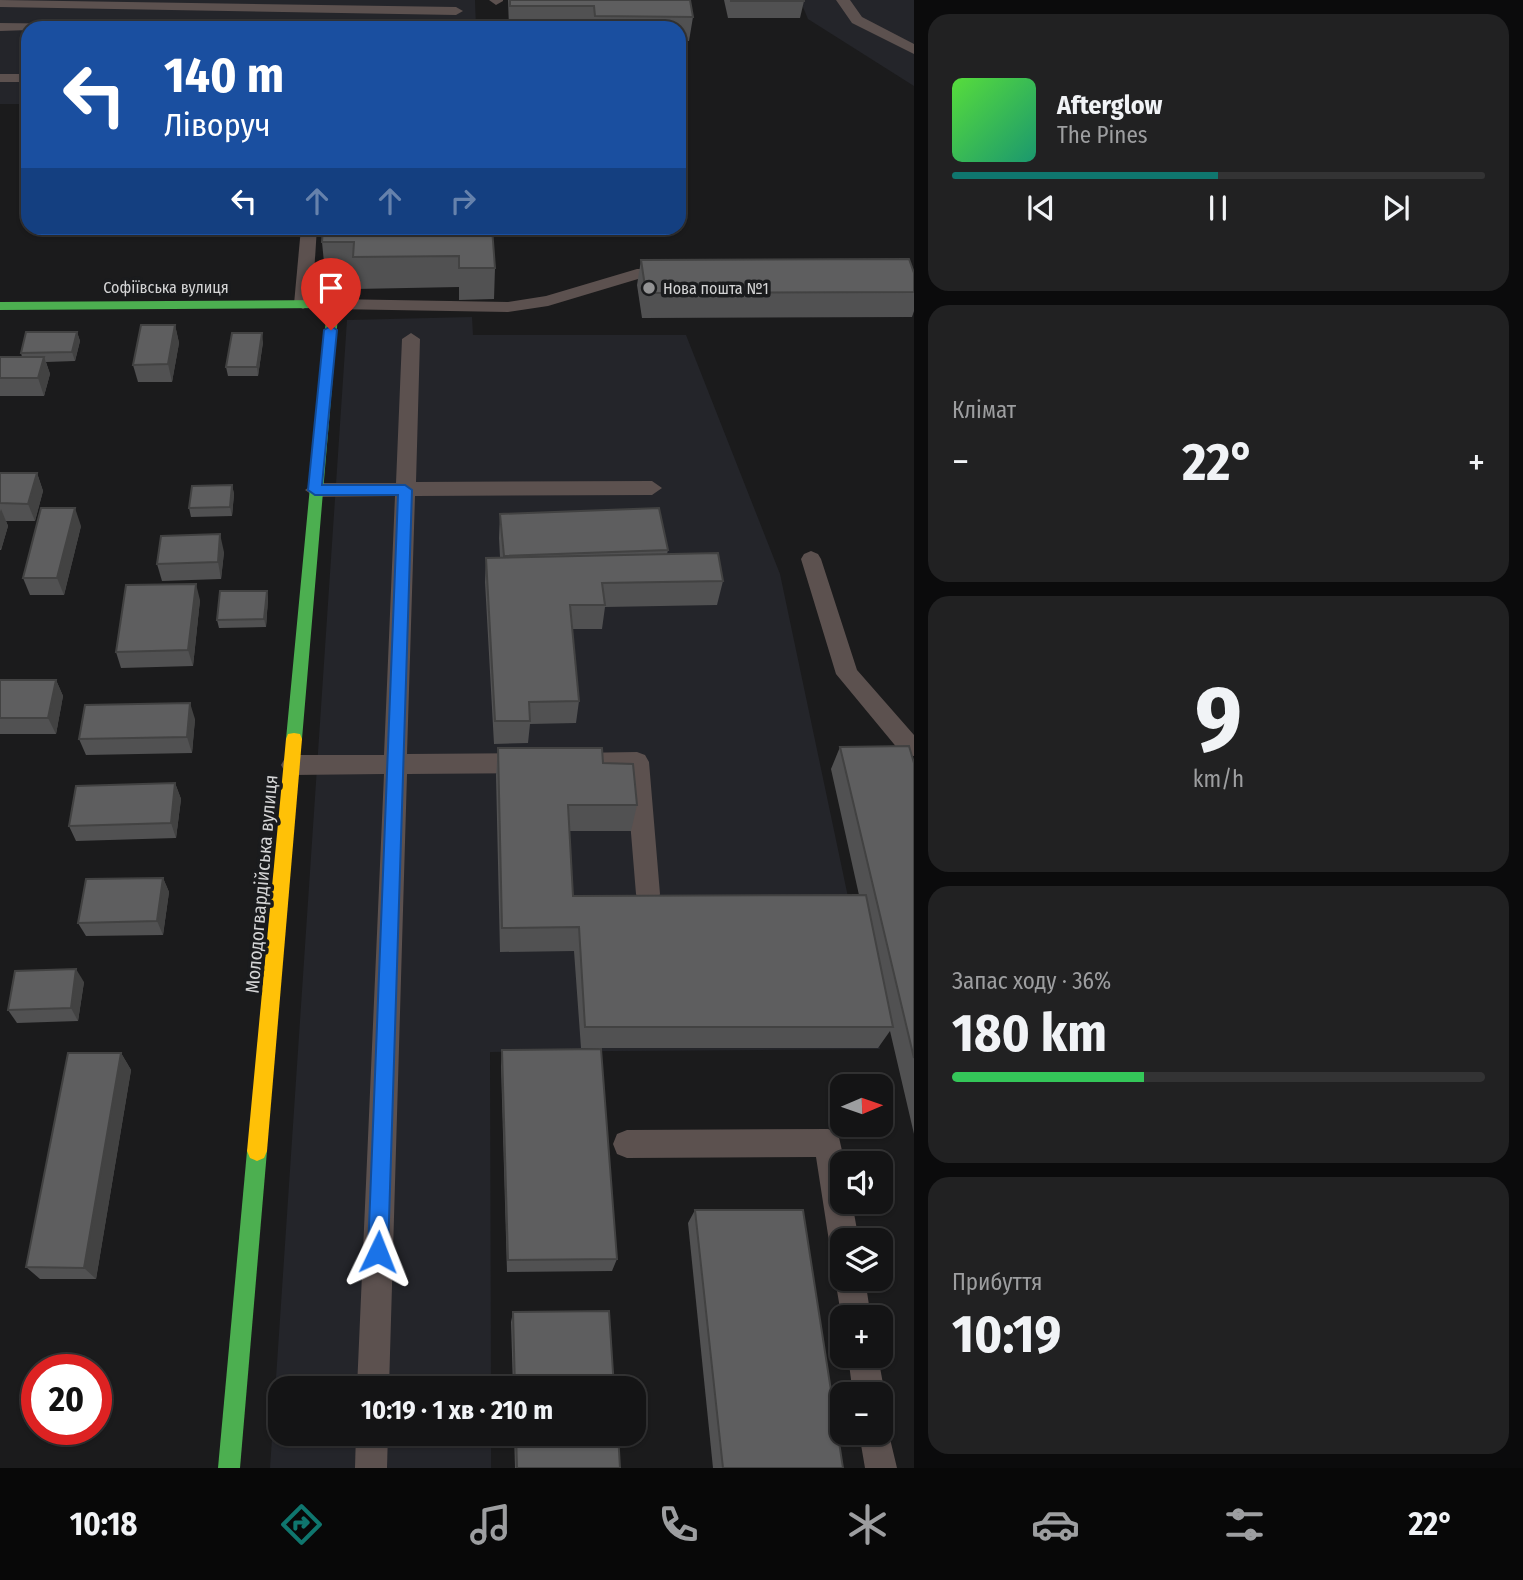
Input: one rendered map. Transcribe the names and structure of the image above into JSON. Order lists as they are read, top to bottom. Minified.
{"streets":{"street":["Софіївська вулиця","Молодогвардійська вулиця"]},"crossings":[["Софіївська вулиця","Молодогвардійська вулиця"]],"places":["Нова пошта №1"],"north":"right","page":{"turn":["140 m","Ліворуч"],"song":["Afterglow","The Pines"],"tile":["Клімат",["9","km/h"],["Запас ходу · 36%","180 km"],["Прибуття","10:19"]],"heat":["−","22°","+"],"map_buttons":["+","−"],"limit":"20","trip":"10:19 · 1 хв · 210 m","tabs":["10:18","22°"]}}
